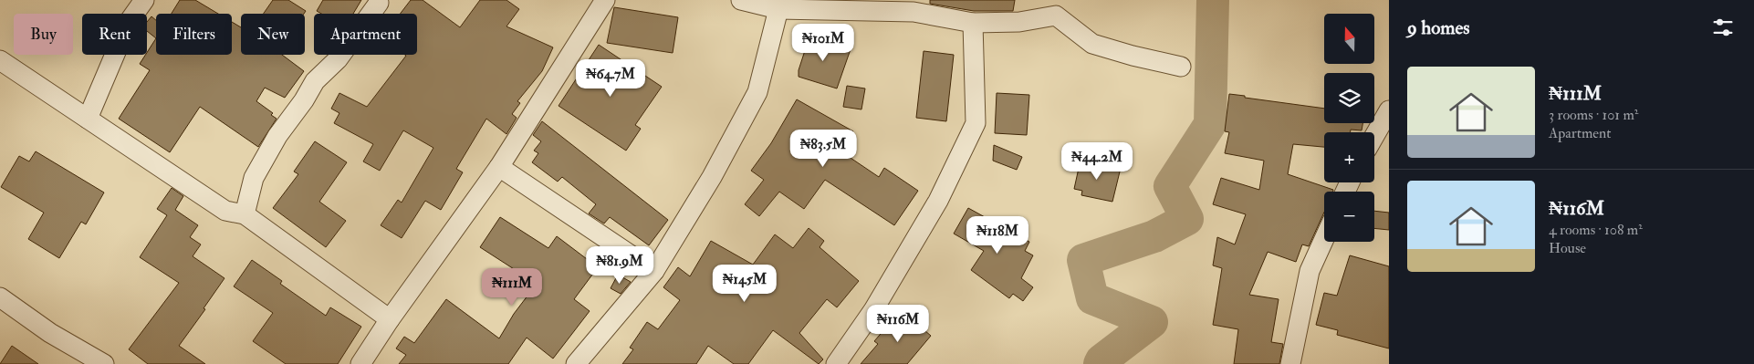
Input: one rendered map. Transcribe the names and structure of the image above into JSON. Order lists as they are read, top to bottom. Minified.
{"north":"top","page":{"heading":"9 homes","map_buttons":["+","−"],"chip":["Buy","Rent","Filters","New","Apartment"],"price":["₦101M","₦64.7M","₦83.5M","₦44.2M","₦118M","₦81.9M","₦145M","₦111M","₦116M"],"list":[{"name":"₦111M","note":"3 rooms · 101 m² · Apartment"},{"name":"₦116M","note":"4 rooms · 108 m² · House"}]}}
